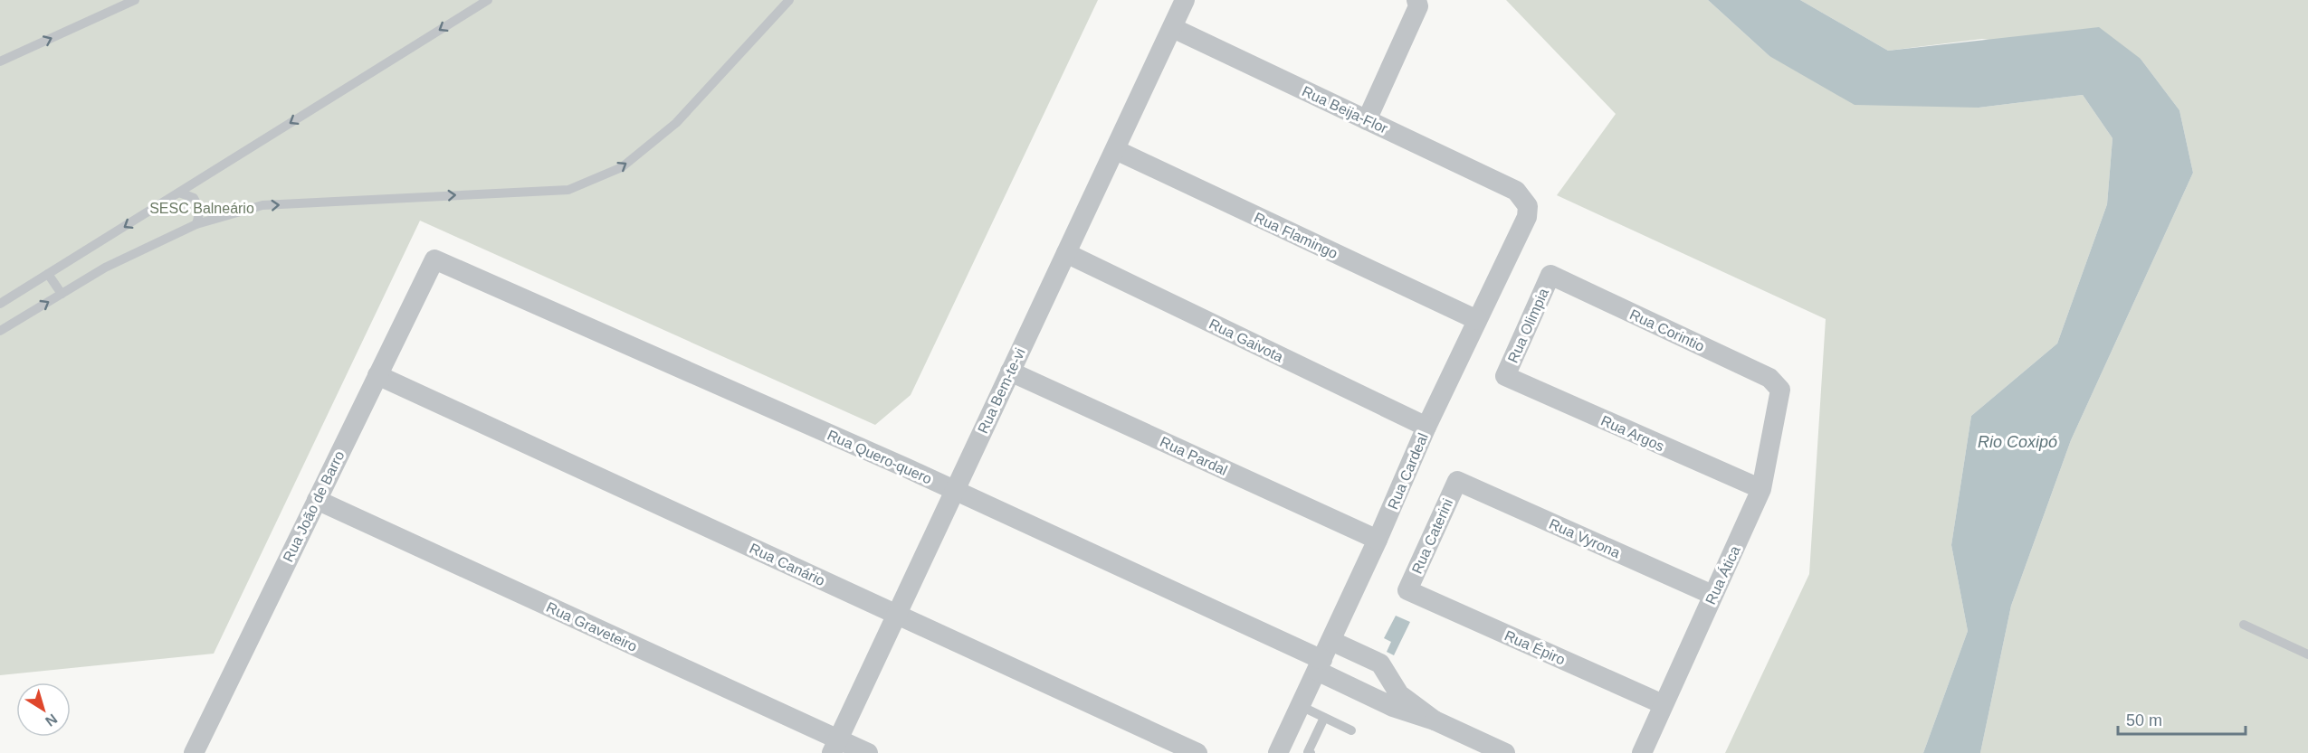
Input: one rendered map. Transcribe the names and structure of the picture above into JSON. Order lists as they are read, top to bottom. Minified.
{"streets":{"street":["Rua Beija-Flor","Rua Flamingo","Rua Olimpia","Rua Corintio","Rua Gaivota","Rua Bem-te-vi","Rua Argos","Rua Pardal","Rua Quero-quero","Rua Cardeal","Rua João de Barro","Rua Caterini","Rua Vyrona","Rua Canário","Rua Ática","Rua Graveteiro","Rua Épiro"]},"crossings":[["Rua Beija-Flor","Rua Bem-te-vi"],["Rua Beija-Flor","Rua Cardeal"],["Rua Flamingo","Rua Bem-te-vi"],["Rua Flamingo","Rua Cardeal"],["Rua Olimpia","Rua Corintio"],["Rua Olimpia","Rua Argos"],["Rua Corintio","Rua Ática"],["Rua Gaivota","Rua Bem-te-vi"],["Rua Gaivota","Rua Cardeal"],["Rua Bem-te-vi","Rua Pardal"],["Rua Bem-te-vi","Rua Quero-quero"],["Rua Bem-te-vi","Rua Canário"],["Rua Bem-te-vi","Rua Graveteiro"],["Rua Argos","Rua Ática"],["Rua Pardal","Rua Cardeal"],["Rua Quero-quero","Rua Cardeal"],["Rua Quero-quero","Rua João de Barro"],["Rua João de Barro","Rua Canário"],["Rua João de Barro","Rua Graveteiro"],["Rua Caterini","Rua Vyrona"],["Rua Caterini","Rua Épiro"],["Rua Vyrona","Rua Ática"],["Rua Ática","Rua Épiro"]],"water":["Rio Coxipó"],"parks":["SESC Balneário"],"scale_bar":"50 m","north":"bottom right"}
